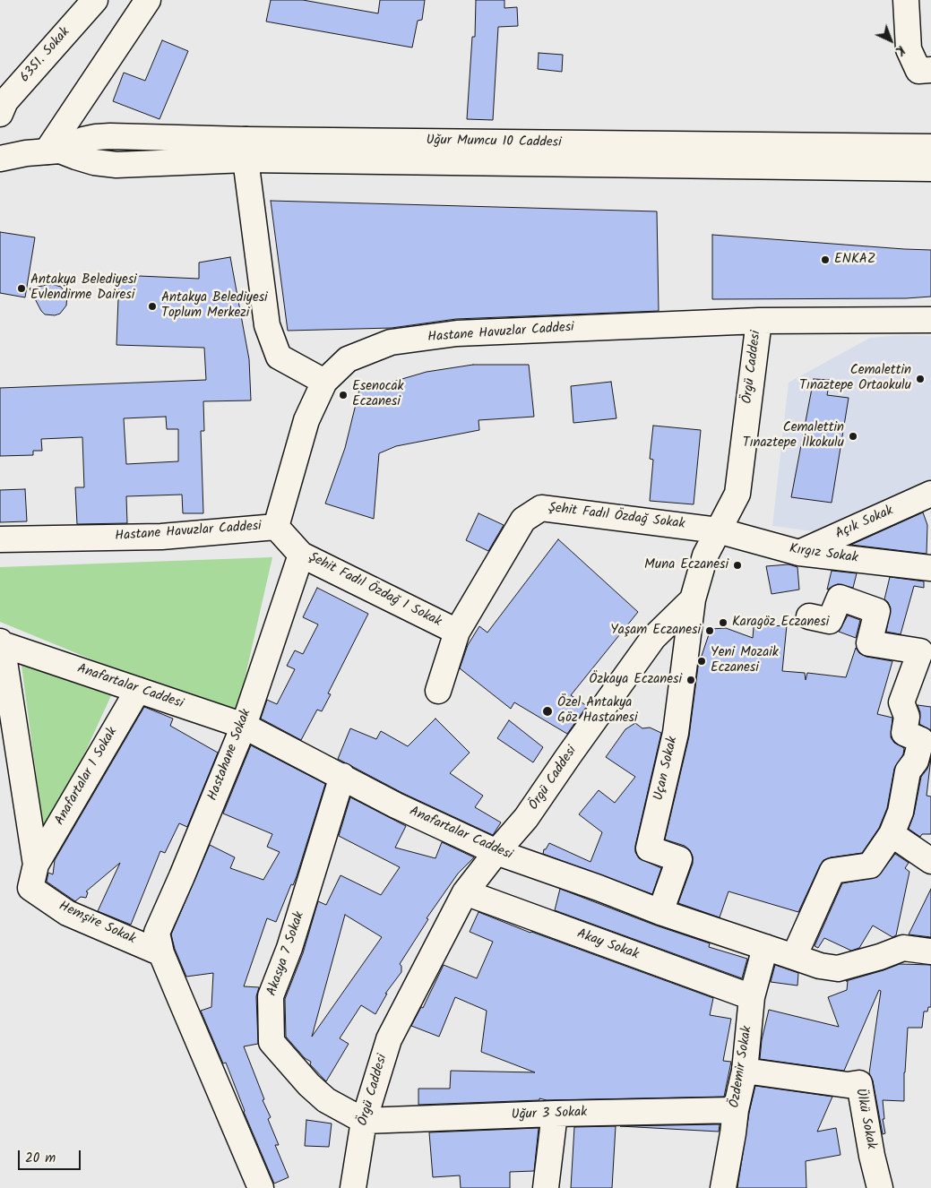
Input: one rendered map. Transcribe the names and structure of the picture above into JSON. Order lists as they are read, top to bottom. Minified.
{"streets":{"street":["6351. Sokak","Uğur Mumcu 10 Caddesi","Hastane Havuzlar Caddesi","Örgü Caddesi","Şehit Fadıl Özdağ Sokak","Açık Sokak","Kırgız Sokak","Şehit Fadıl Özdağ 1 Sokak","Anafartalar Caddesi","Hastahane Sokak","Uçan Sokak","Anafartalar 1 Sokak","Hemşire Sokak","Akay Sokak","Akasya 7 Sokak","Özdemir Sokak","Uğur 3 Sokak","Ülkü Sokak"]},"crossings":[["Hastane Havuzlar Caddesi","Örgü Caddesi"],["Hastane Havuzlar Caddesi","Şehit Fadıl Özdağ 1 Sokak"],["Örgü Caddesi","Şehit Fadıl Özdağ Sokak"],["Örgü Caddesi","Kırgız Sokak"],["Örgü Caddesi","Anafartalar Caddesi"],["Örgü Caddesi","Uçan Sokak"],["Örgü Caddesi","Akay Sokak"],["Örgü Caddesi","Akasya 7 Sokak"],["Örgü Caddesi","Uğur 3 Sokak"],["Şehit Fadıl Özdağ Sokak","Kırgız Sokak"],["Şehit Fadıl Özdağ Sokak","Şehit Fadıl Özdağ 1 Sokak"],["Açık Sokak","Kırgız Sokak"],["Şehit Fadıl Özdağ 1 Sokak","Hastahane Sokak"],["Anafartalar Caddesi","Hastahane Sokak"],["Anafartalar Caddesi","Uçan Sokak"],["Anafartalar Caddesi","Anafartalar 1 Sokak"],["Anafartalar Caddesi","Hemşire Sokak"],["Anafartalar Caddesi","Akasya 7 Sokak"],["Anafartalar Caddesi","Özdemir Sokak"],["Hastahane Sokak","Hemşire Sokak"],["Anafartalar 1 Sokak","Hemşire Sokak"],["Akay Sokak","Özdemir Sokak"],["Akasya 7 Sokak","Uğur 3 Sokak"],["Özdemir Sokak","Uğur 3 Sokak"],["Özdemir Sokak","Ülkü Sokak"]],"places":["ENKAZ","Antakya Belediyesi Evlendirme Dairesi","Antakya Belediyesi Toplum Merkezi","Cemalettin Tınaztepe Ortaokulu","Esenocak Eczanesi","Cemalettin Tınaztepe İlkokulu","Muna Eczanesi","Karagöz Eczanesi","Yaşam Eczanesi","Yeni Mozaik Eczanesi","Özkaya Eczanesi","Özel Antakya Göz Hastanesi"],"scale_bar":"20 m","north":"bottom right"}
